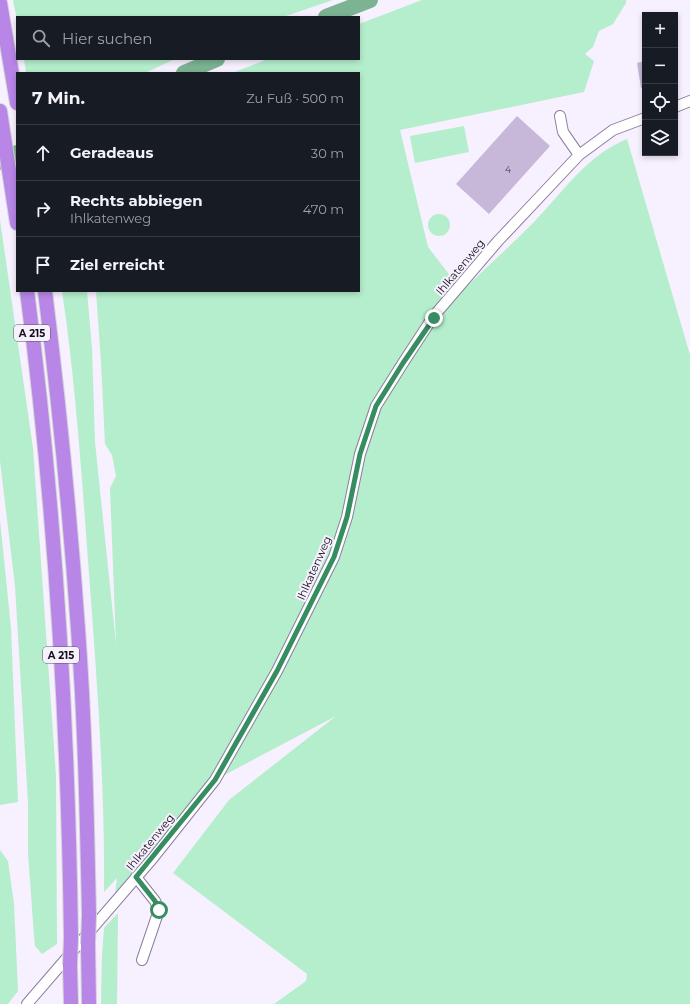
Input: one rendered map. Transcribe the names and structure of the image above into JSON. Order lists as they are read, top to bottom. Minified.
{"streets":{"highway":["A 215"],"street":["Ihlkatenweg"]},"house_numbers":["4"],"page":{"map_buttons":["+","−"],"search":"Hier suchen","heading":["7 Min.","Zu Fuß · 500 m"],"list":[["Geradeaus","30 m"],["Rechts abbiegen","Ihlkatenweg","470 m"],"Ziel erreicht"]}}
